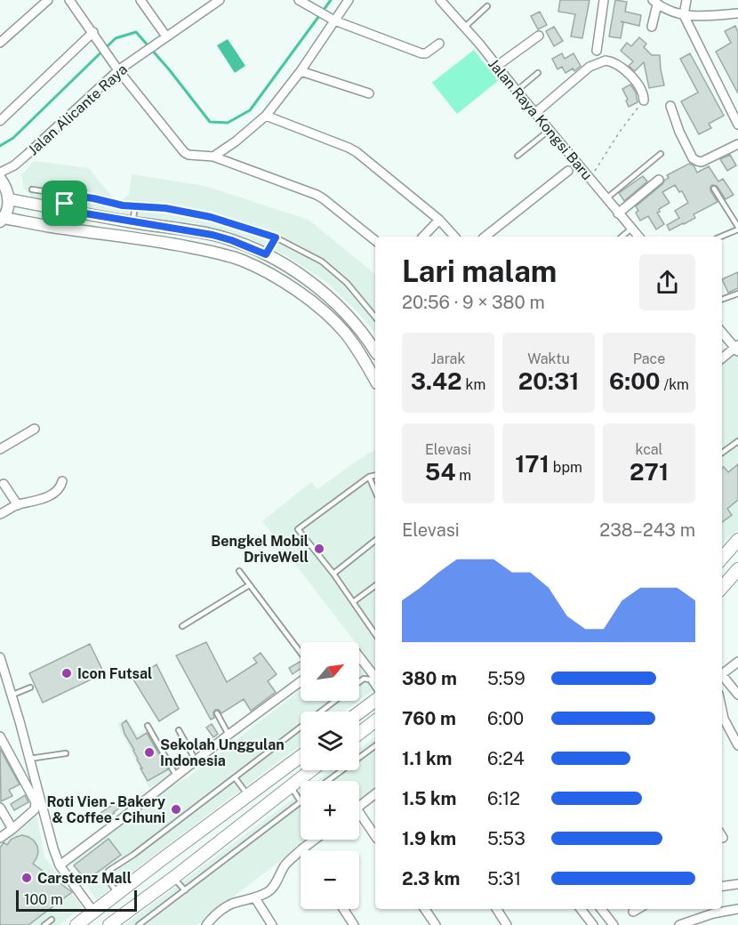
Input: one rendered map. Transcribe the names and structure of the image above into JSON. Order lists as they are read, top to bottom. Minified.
{"streets":{"street":["Jalan Alicante Raya","Jalan Raya Kongsi Baru"]},"places":["Bengkel Mobil DriveWell","Icon Futsal","Sekolah Unggulan Indonesia","Roti Vien - Bakery & Coffee - Cihuni","Carstenz Mall"],"scale_bar":"100 m","north":"top right","page":{"heading":["Lari malam","20:56 · 9 × 380 m"],"stats":[["Jarak","3.42 km"],["Waktu","20:31"],["Pace","6:00 /km"],["Elevasi","54 m"],["171 bpm"],["kcal","271"]],"chart":["Elevasi","238–243 m"],"map_buttons":["+","−"],"list":[{"name":"380 m","note":"5:59"},{"name":"760 m","note":"6:00"},{"name":"1.1 km","note":"6:24"},{"name":"1.5 km","note":"6:12"},{"name":"1.9 km","note":"5:53"},{"name":"2.3 km","note":"5:31"}],"scale":"100 m"}}
